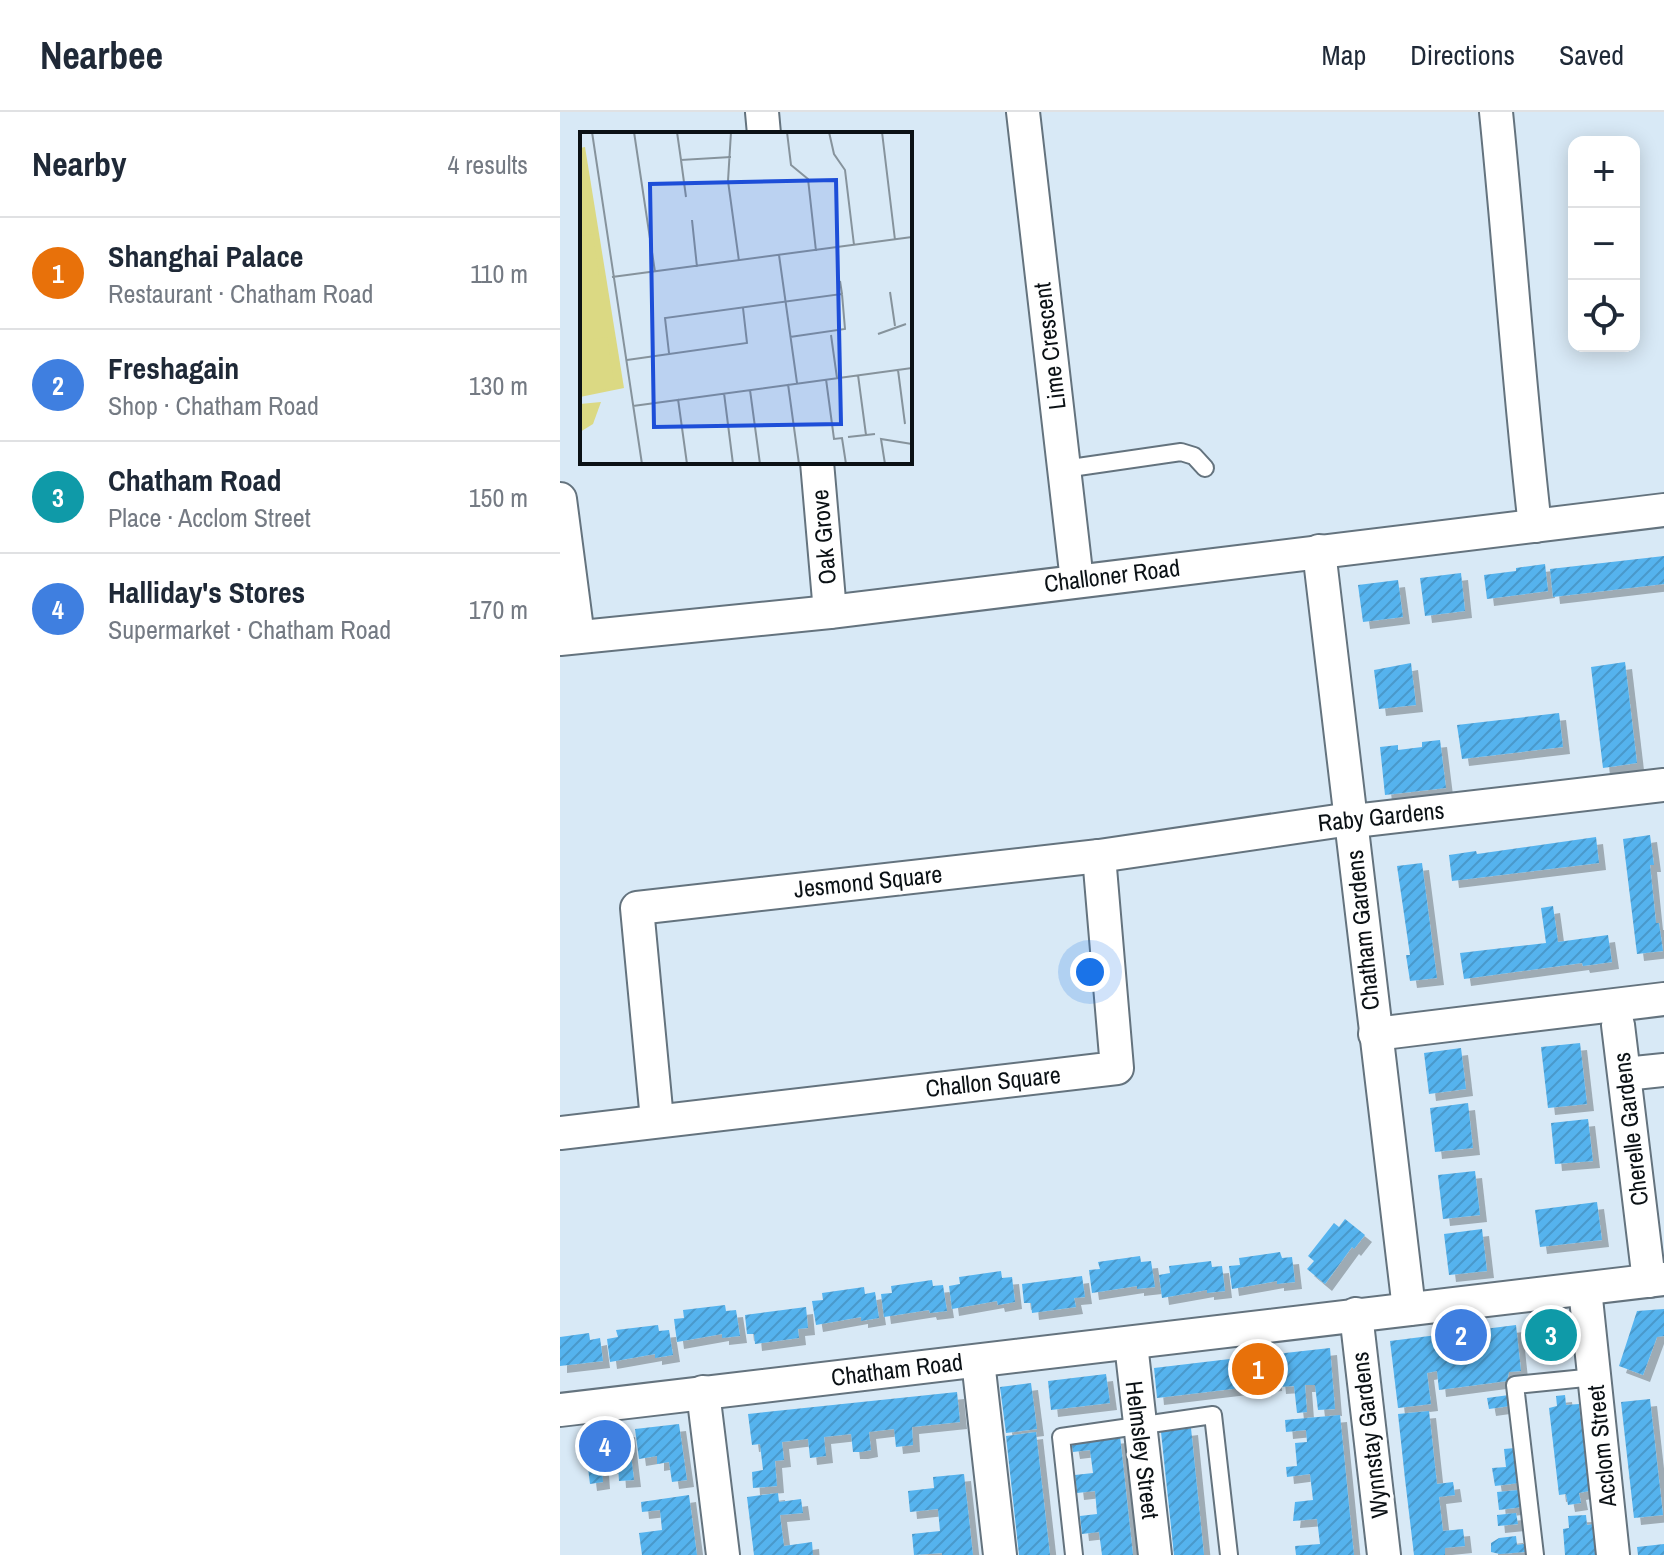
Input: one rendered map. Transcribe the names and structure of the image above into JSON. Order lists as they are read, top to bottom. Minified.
{"streets":{"street":["Lime Crescent","Oak Grove","Challoner Road","Raby Gardens","Jesmond Square","Chatham Gardens","Challon Square","Cherelle Gardens","Chatham Road","Wynnstay Gardens","Acclom Street","Helmsley Street"]},"crossings":[["Lime Crescent","Challoner Road"],["Oak Grove","Challoner Road"],["Challoner Road","Chatham Gardens"],["Raby Gardens","Jesmond Square"],["Raby Gardens","Chatham Gardens"],["Raby Gardens","Challon Square"],["Jesmond Square","Challon Square"],["Chatham Gardens","Chatham Road"],["Cherelle Gardens","Chatham Road"],["Chatham Road","Wynnstay Gardens"],["Chatham Road","Acclom Street"],["Chatham Road","Helmsley Street"]],"page":{"header":"Nearbee","nav":["Map","Directions","Saved"],"heading":["Nearby","4 results"],"map_buttons":["+","−"],"list":[{"mark":"1","name":"Shanghai Palace","note":"Restaurant · Chatham Road","value":"110 m"},{"mark":"2","name":"Freshagain","note":"Shop · Chatham Road","value":"130 m"},{"mark":"3","name":"Chatham Road","note":"Place · Acclom Street","value":"150 m"},{"mark":"4","name":"Halliday's Stores","note":"Supermarket · Chatham Road","value":"170 m"}],"pins":["2","3","1","4"]}}
